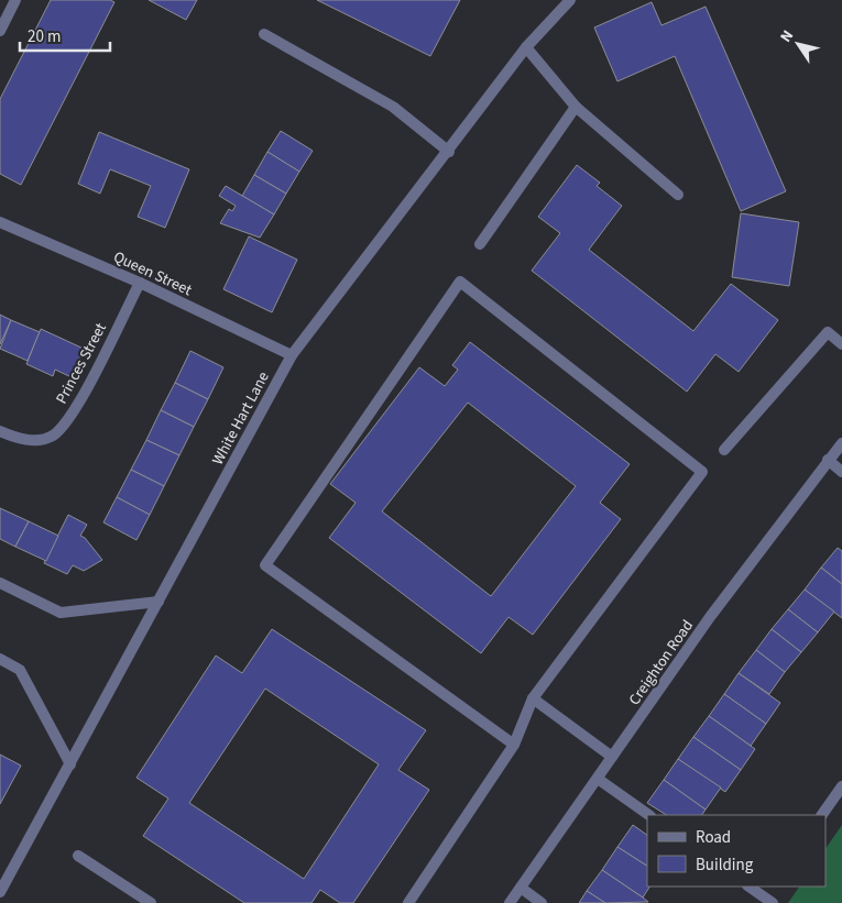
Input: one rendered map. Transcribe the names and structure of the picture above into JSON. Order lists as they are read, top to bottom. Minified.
{"streets":{"street":["Queen Street","Princes Street","White Hart Lane","Creighton Road"]},"crossings":[["Queen Street","Princes Street"],["Queen Street","White Hart Lane"]],"legend":["Road","Building"],"scale_bar":"20 m","north":"top left"}
